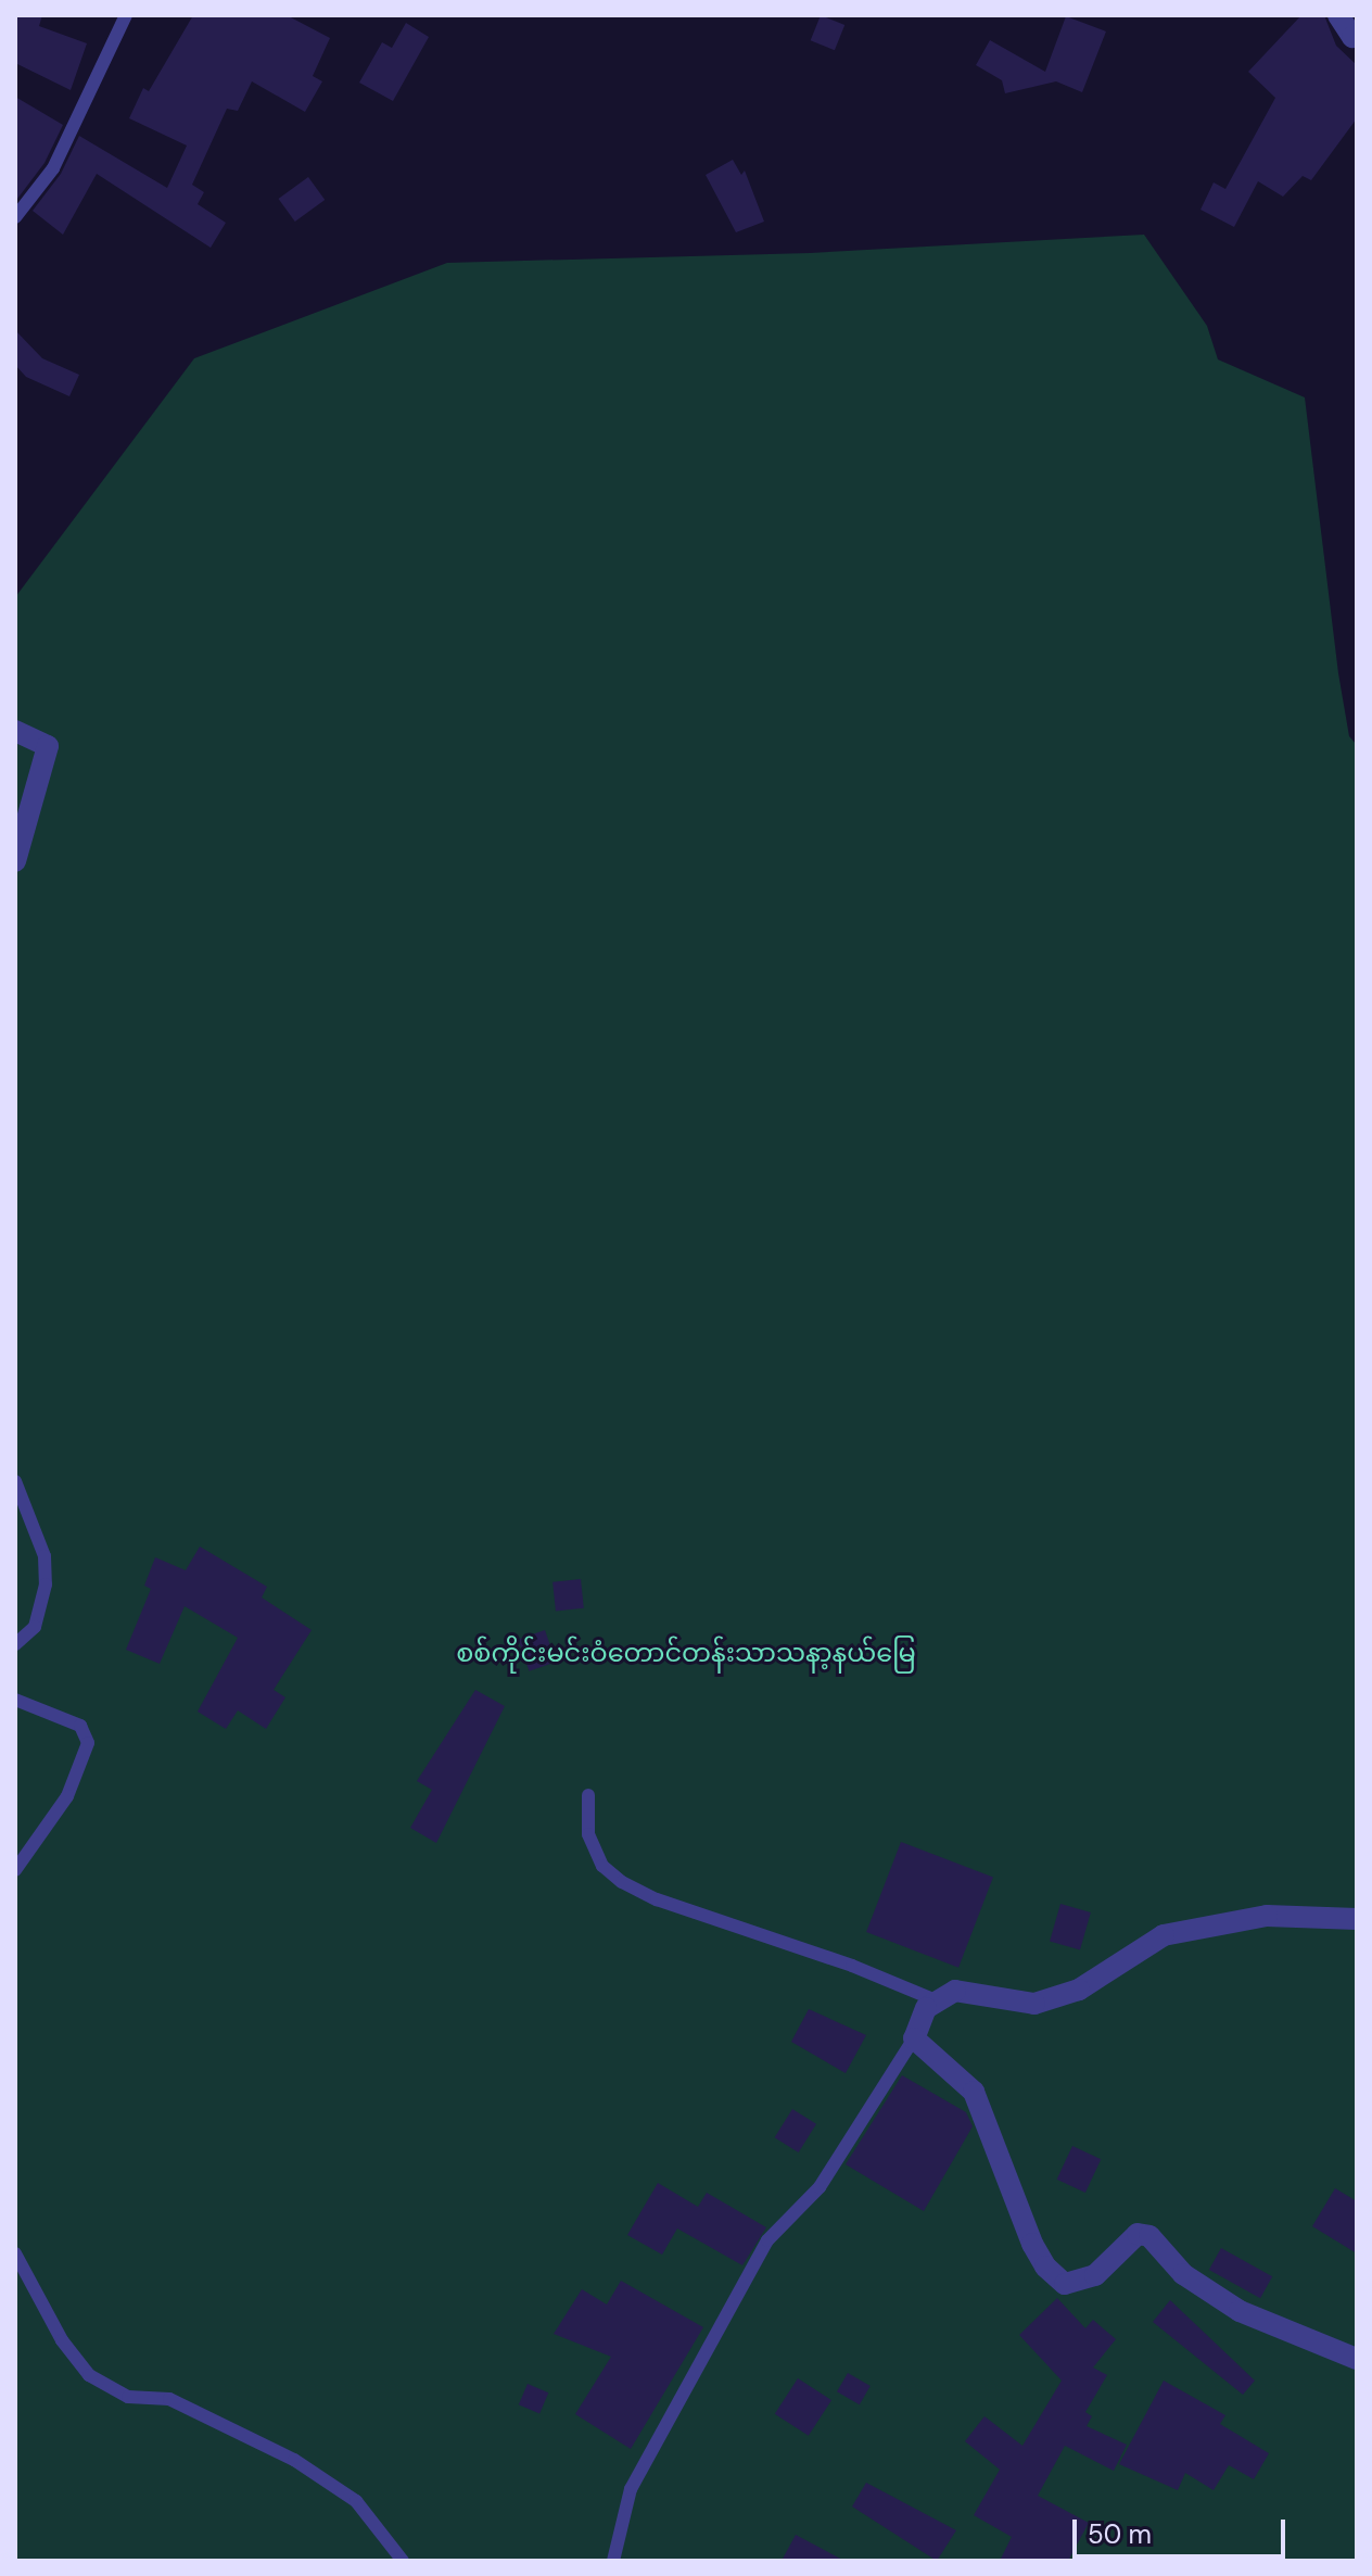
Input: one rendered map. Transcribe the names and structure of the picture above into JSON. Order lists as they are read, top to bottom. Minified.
{"parks":["စစ်ကိုင်းမင်းဝံတောင်တန်းသာသနာ့နယ်မြေ"],"scale_bar":"50 m"}
